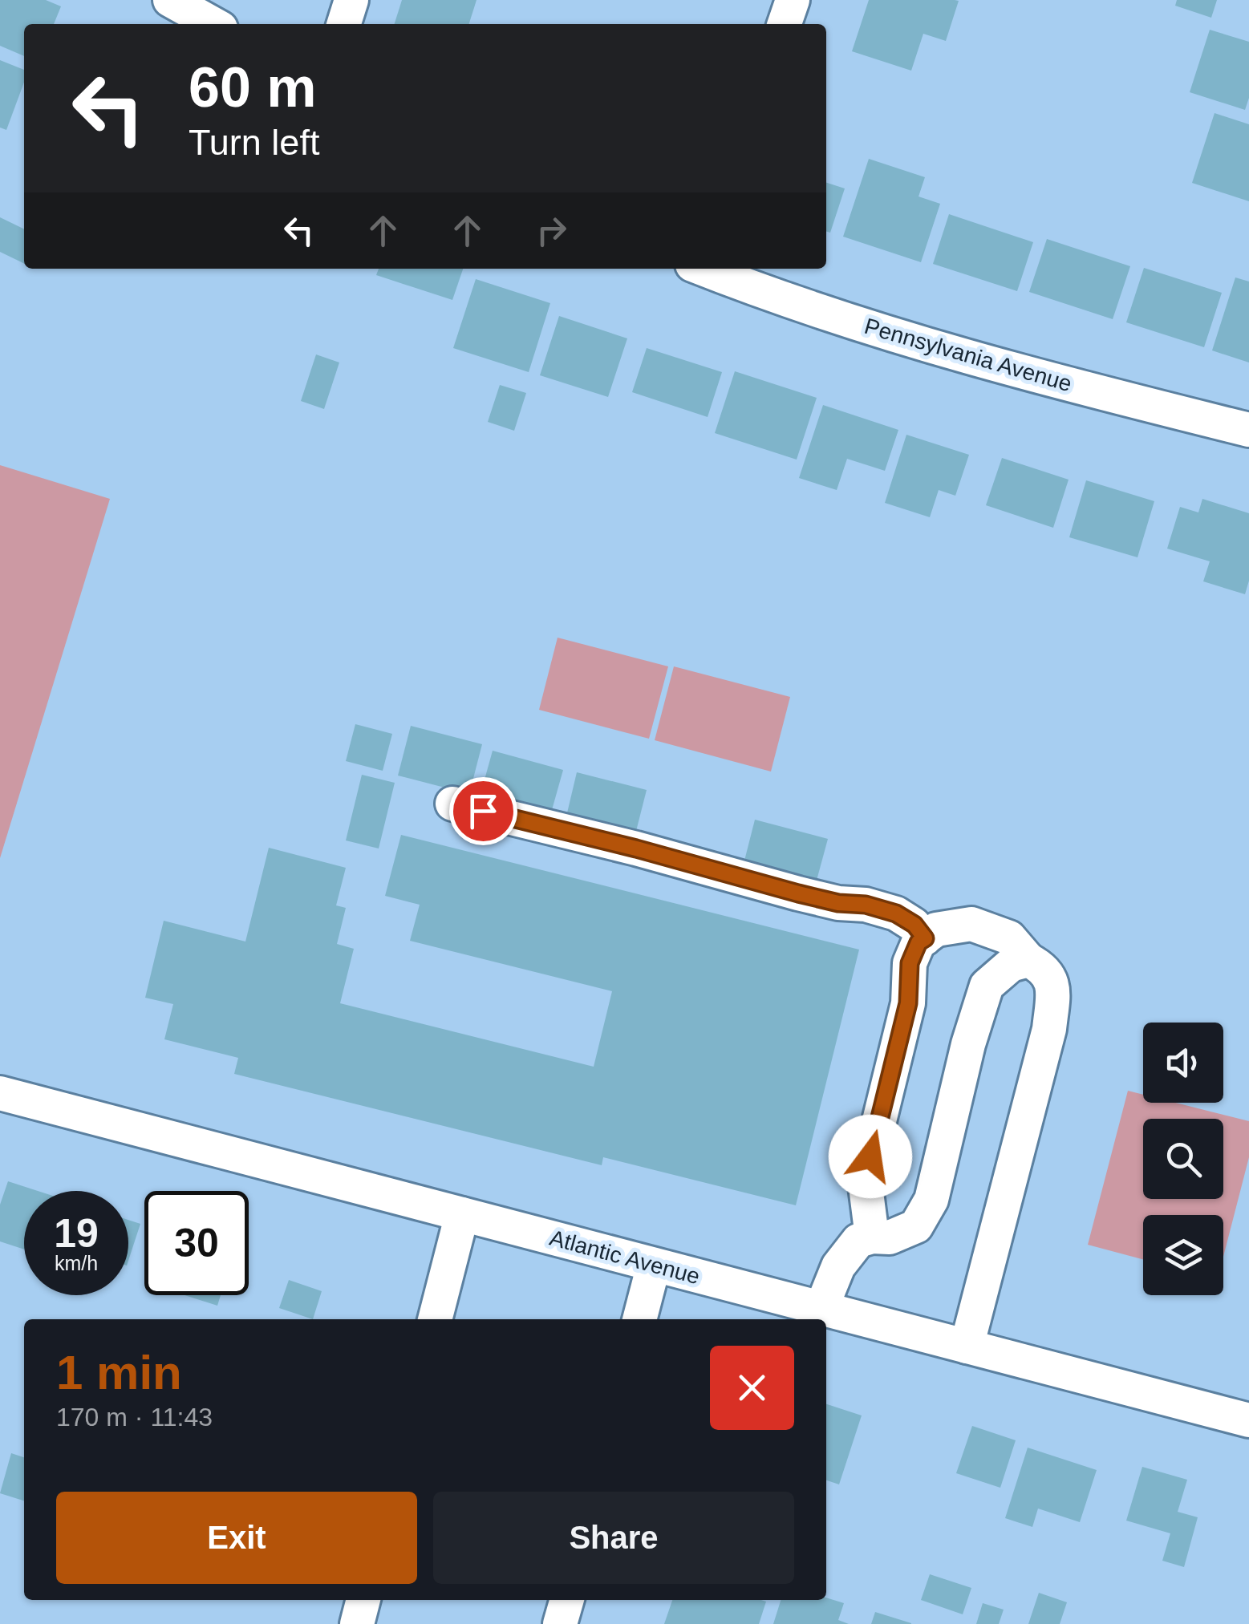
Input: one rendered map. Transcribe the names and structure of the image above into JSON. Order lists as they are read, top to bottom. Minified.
{"streets":{"street":["Pennsylvania Avenue","Atlantic Avenue"]},"page":{"turn":["60 m","Turn left"],"speed":"19 km/h","limit":"30","heading":["1 min","170 m · 11:43"],"buttons":["Exit","Share"]}}
